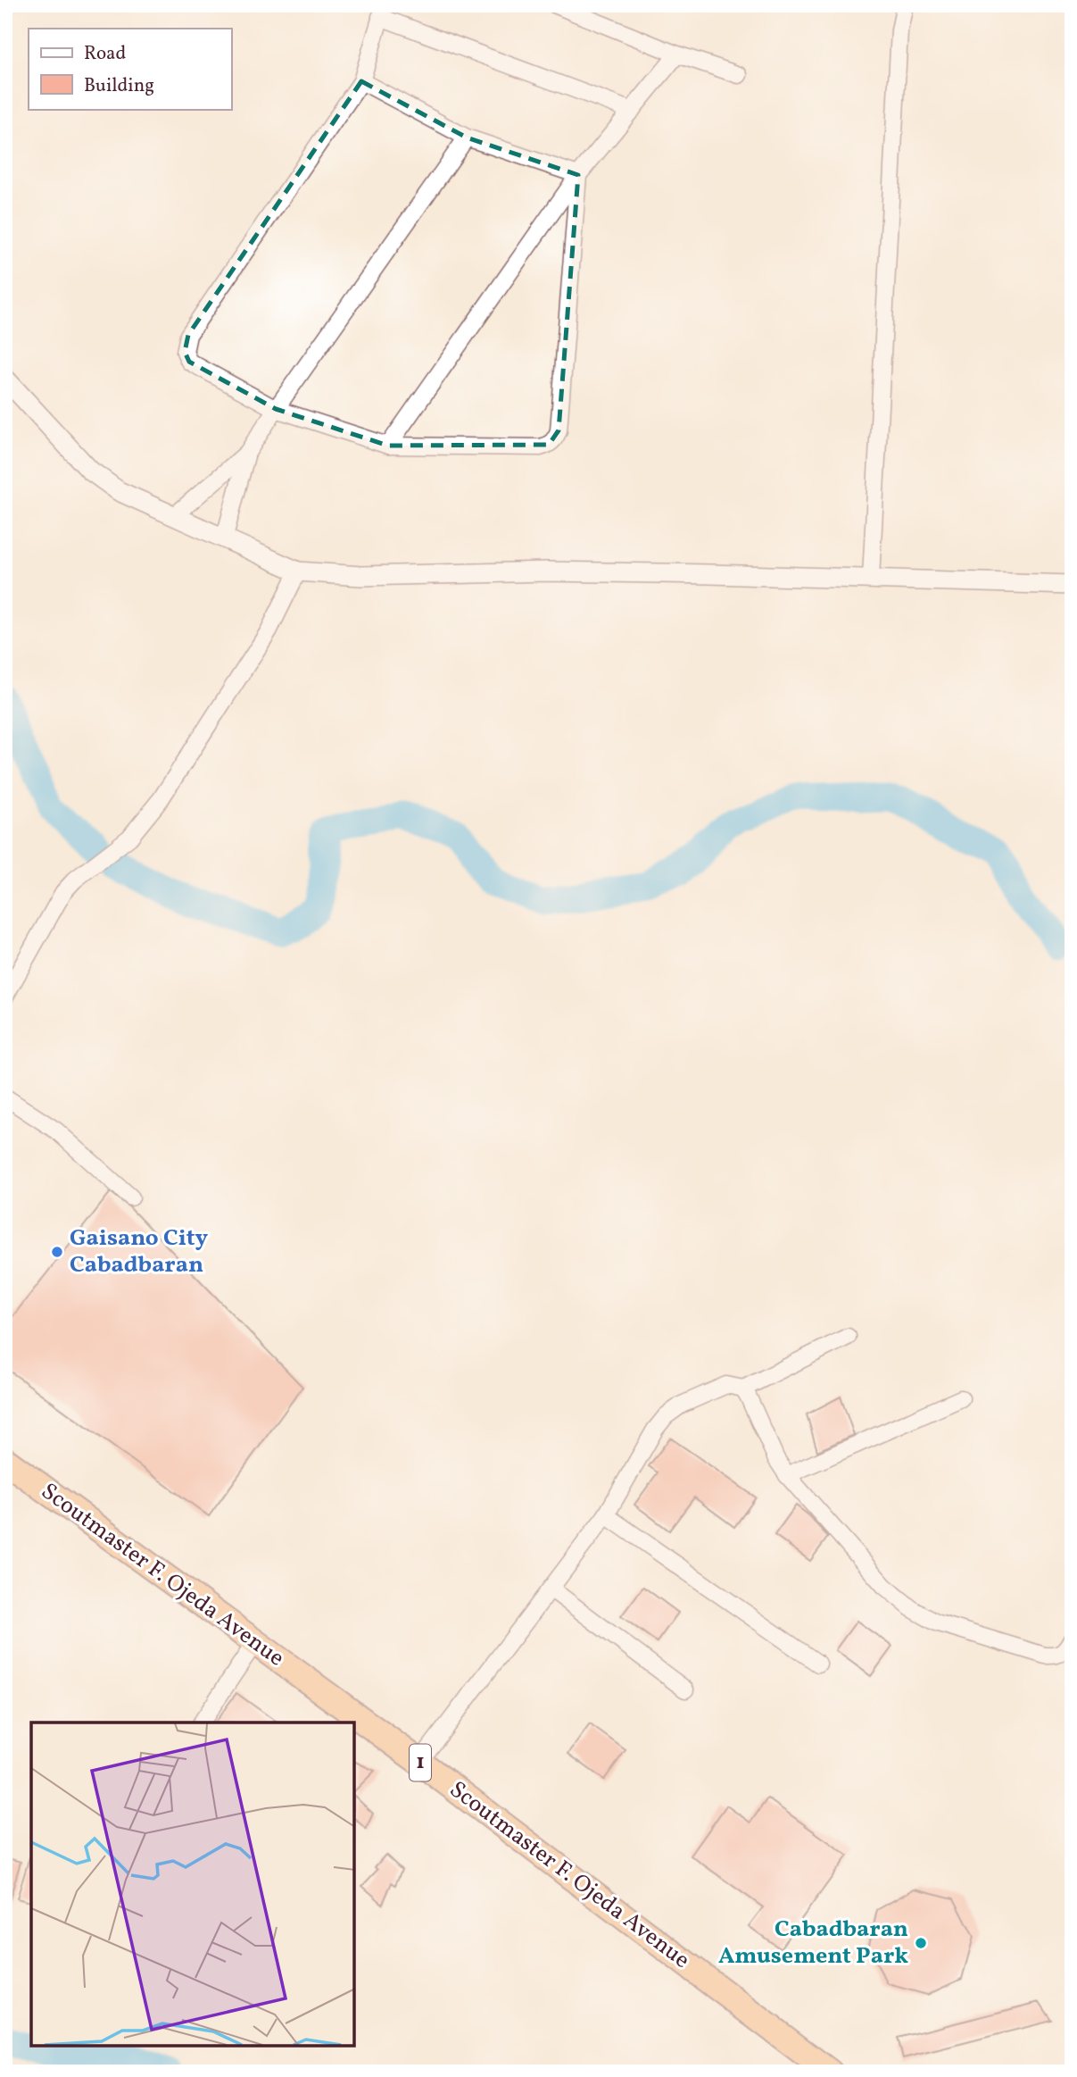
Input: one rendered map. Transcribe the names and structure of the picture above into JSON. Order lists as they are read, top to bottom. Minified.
{"streets":{"highway":["Scoutmaster F. Ojeda Avenue","1"]},"places":["Gaisano City Cabadbaran","Cabadbaran Amusement Park"],"legend":["Road","Building"]}
